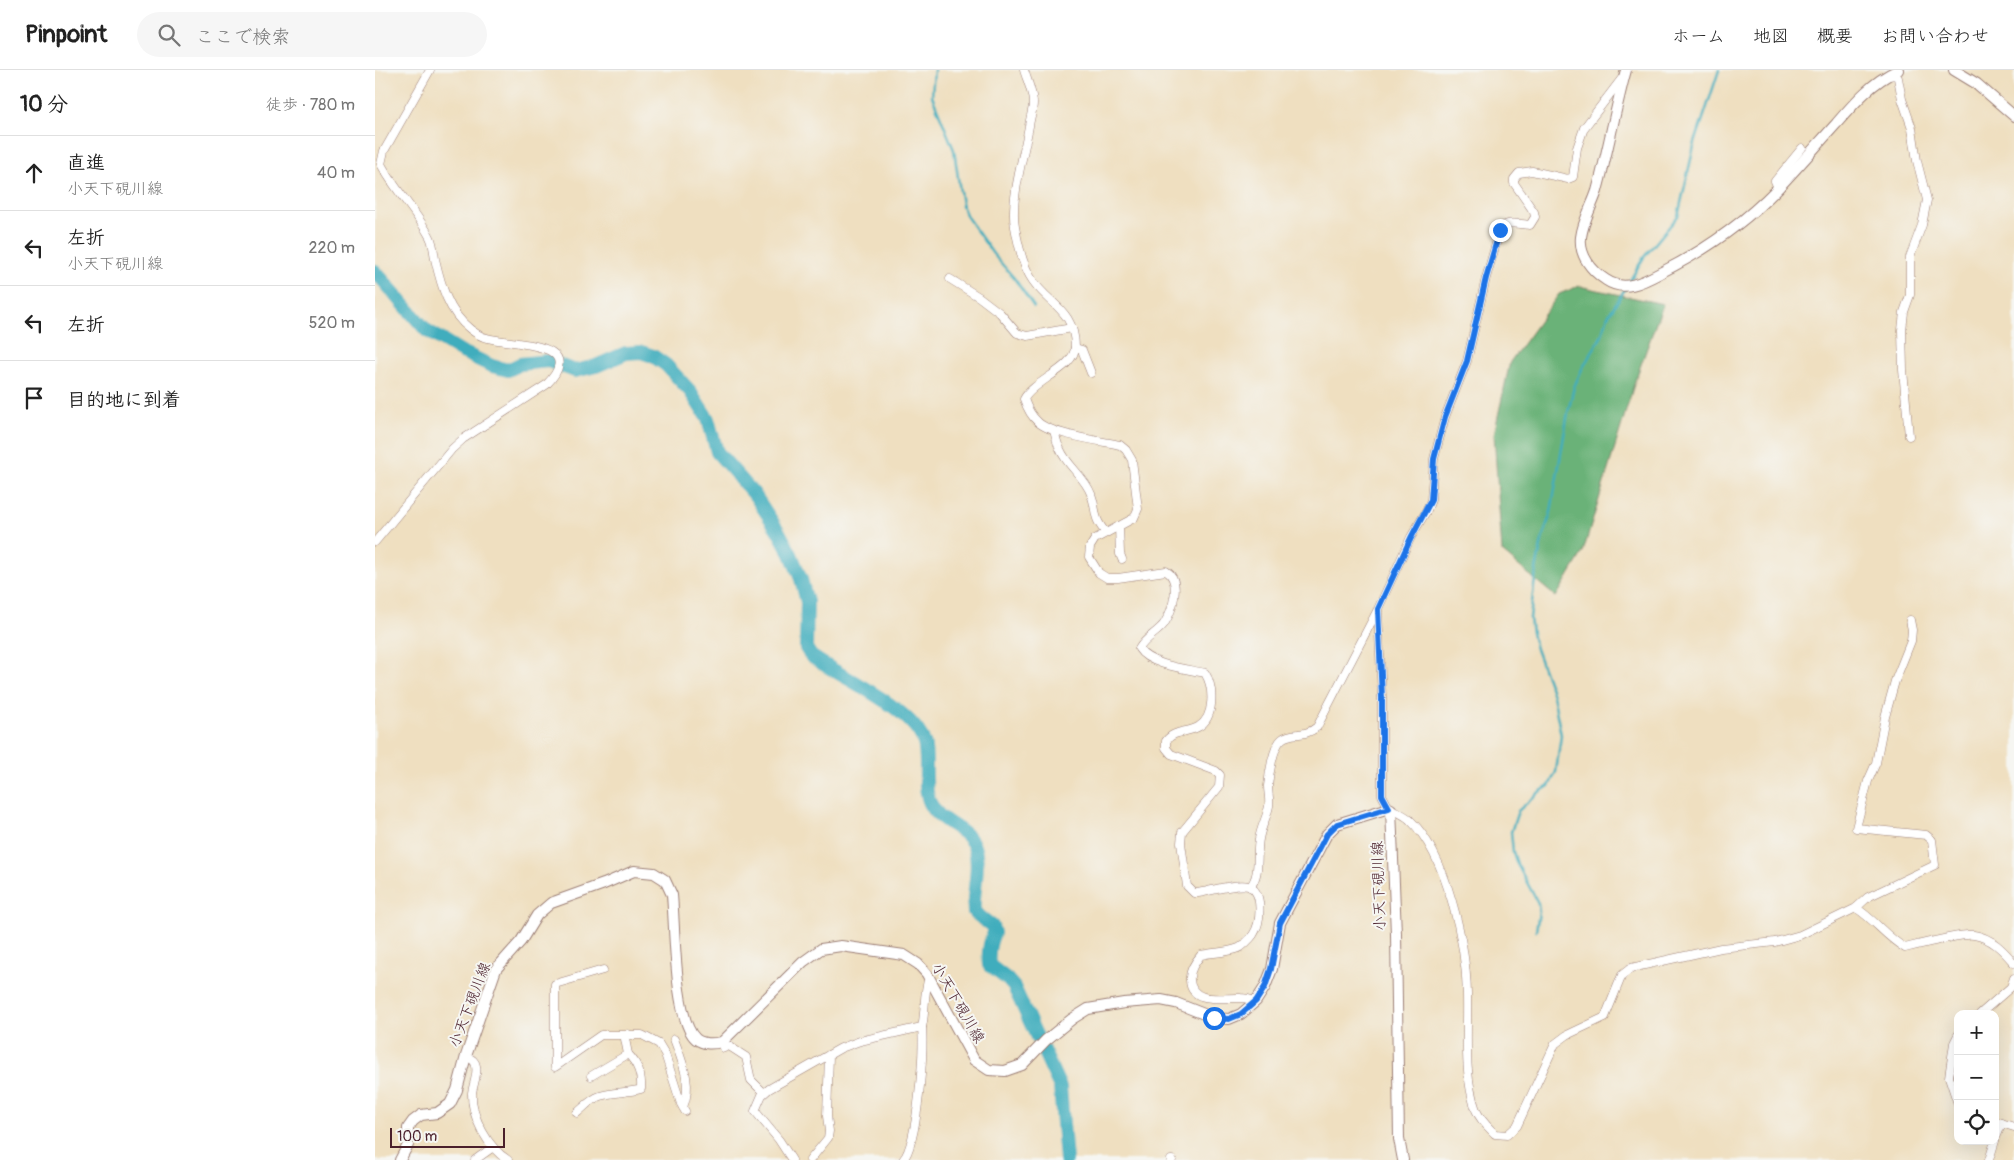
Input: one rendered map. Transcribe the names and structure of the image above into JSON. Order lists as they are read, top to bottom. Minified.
{"streets":{"main road":["小天下硯川線"]},"scale_bar":"100 m","page":{"header":"Pinpoint","search":"ここで検索","nav":["ホーム","地図","概要","お問い合わせ"],"heading":["10 分","徒歩 · 780 m"],"list":[["直進","小天下硯川線","40 m"],["左折","小天下硯川線","220 m"],["左折","520 m"],"目的地に到着"],"map_buttons":["+","−"],"scale":"100 m"}}
